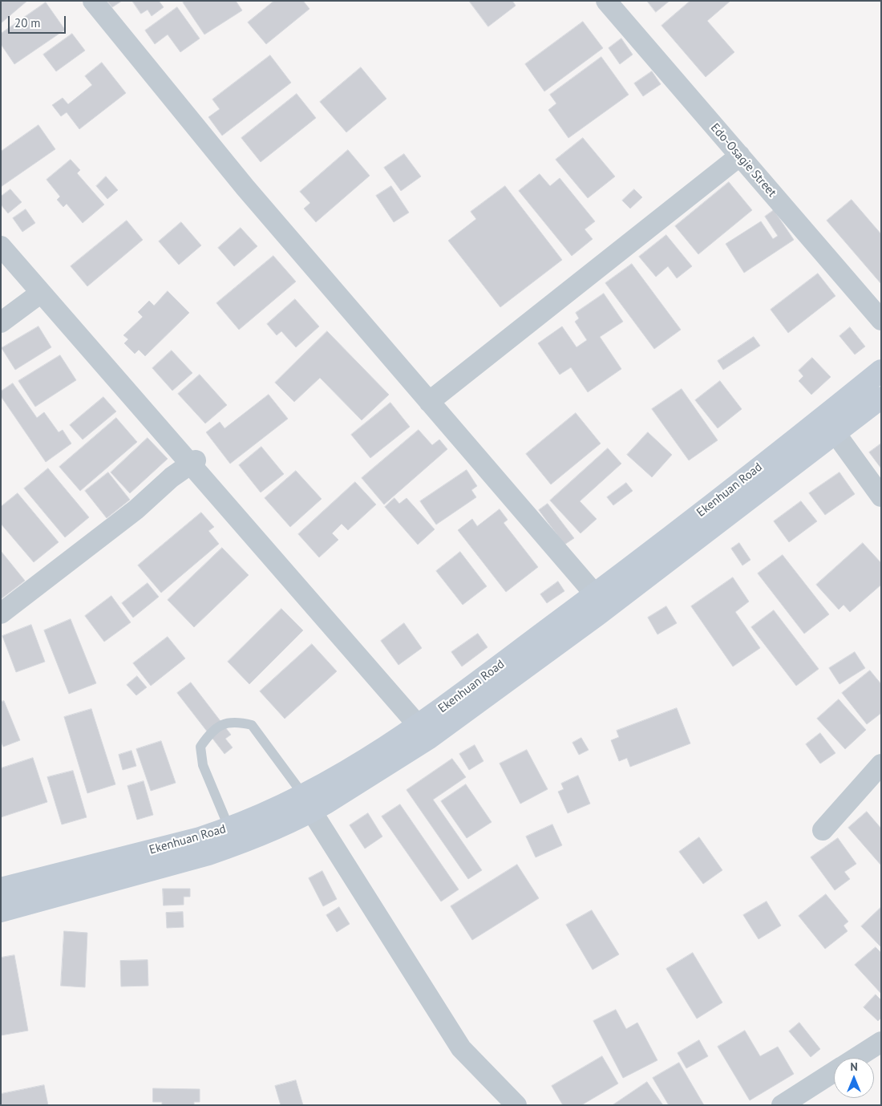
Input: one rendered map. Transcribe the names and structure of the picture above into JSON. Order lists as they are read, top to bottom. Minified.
{"streets":{"main road":["Ekenhuan Road"],"street":["Edo-Osagie Street"]},"scale_bar":"20 m","north":"top"}
